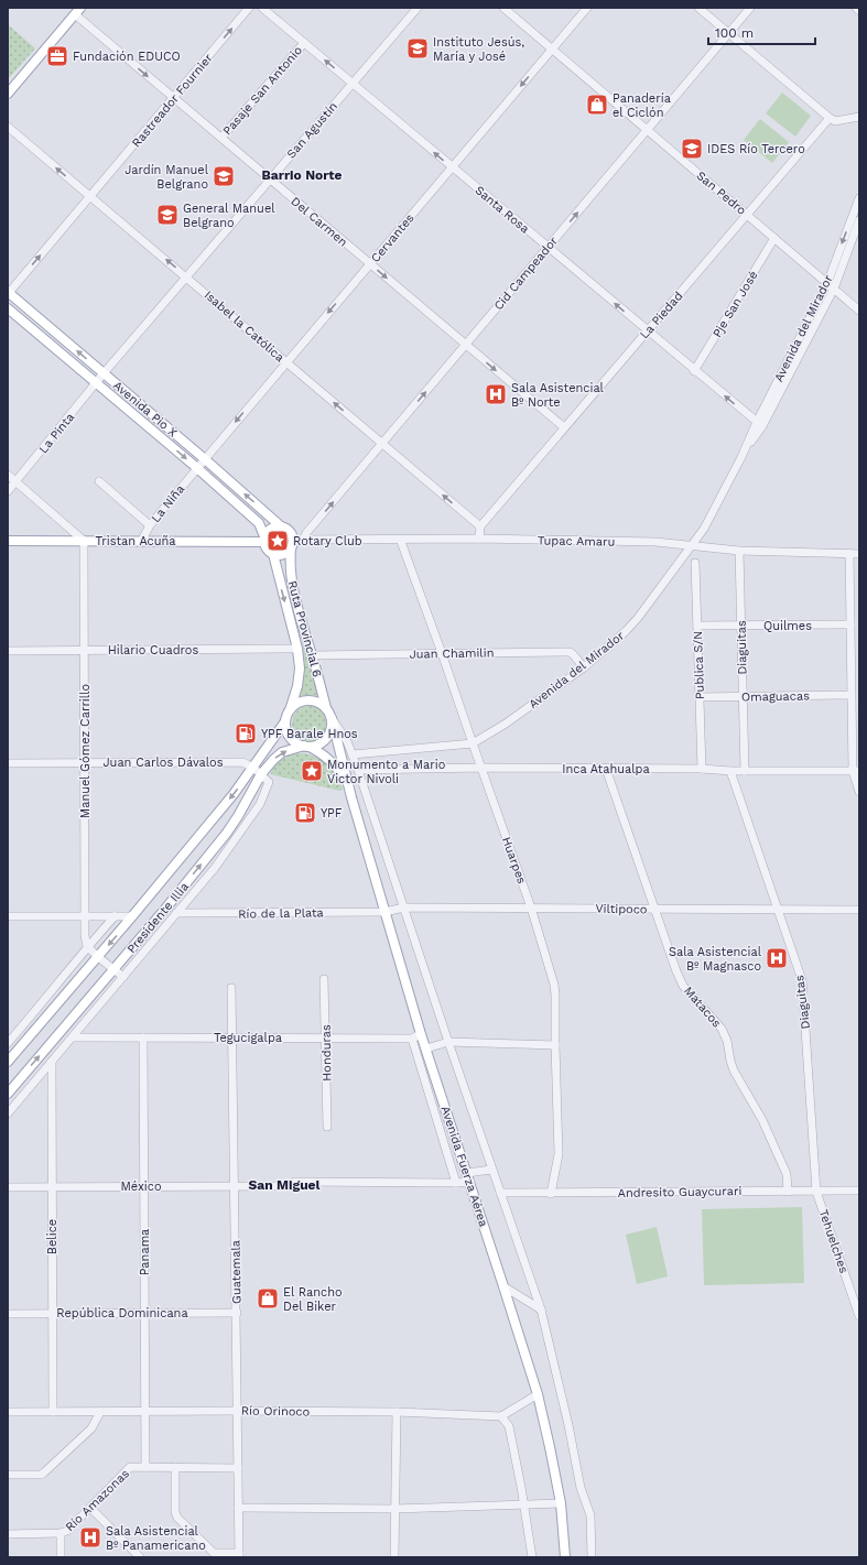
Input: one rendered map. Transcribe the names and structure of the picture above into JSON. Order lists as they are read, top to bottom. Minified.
{"streets":{"main road":["Avenida Pio X","Tristan Acuña","Ruta Provincial 6","Presidente Illia","Avenida Fuerza Aérea"],"street":["Pasaje San Antonio","Rastreador Fournier","San Agustín","San Pedro","Santa Rosa","Del Carmen","Cervantes","Cid Campeador","Pje San José","La Piedad","Isabel la Católica","Avenida del Mirador","La Pinta","La Niña","Tupac Amaru","Quilmes","Diaguitas","Hilario Cuadros","Juan Chamilin","Publica S/N","Omaguacas","Manuel Gómez Carrillo","Juan Carlos Dávalos","Inca Atahualpa","Huarpes","Viltipoco","Río de la Plata","Matacos","Tegucigalpa","Honduras","México","Andresito Guaycurari","Belice","Tehuelches","Panama","Guatemala","República Dominicana","Río Orinoco","Río Amazonas"]},"crossings":[["Pasaje San Antonio","Santa Rosa"],["Pasaje San Antonio","Del Carmen"],["Rastreador Fournier","Del Carmen"],["Rastreador Fournier","Isabel la Católica"],["Rastreador Fournier","Avenida Pio X"],["San Agustín","Santa Rosa"],["San Agustín","Del Carmen"],["San Agustín","Isabel la Católica"],["San Agustín","Avenida Pio X"],["San Agustín","La Pinta"],["San Pedro","Cervantes"],["San Pedro","Cid Campeador"],["San Pedro","Pje San José"],["San Pedro","La Piedad"],["San Pedro","Avenida del Mirador"],["Santa Rosa","Cervantes"],["Santa Rosa","Cid Campeador"],["Santa Rosa","Pje San José"],["Santa Rosa","La Piedad"],["Santa Rosa","Avenida del Mirador"],["Del Carmen","Cervantes"],["Del Carmen","Cid Campeador"],["Del Carmen","La Piedad"],["Cervantes","Isabel la Católica"],["Cervantes","Avenida Pio X"],["Cervantes","La Niña"],["Cid Campeador","Isabel la Católica"],["Cid Campeador","Tupac Amaru"],["La Piedad","Isabel la Católica"],["Avenida del Mirador","Tupac Amaru"],["Avenida del Mirador","Juan Chamilin"],["Avenida del Mirador","Huarpes"],["Avenida Pio X","La Pinta"],["Avenida Pio X","La Niña"],["Avenida Pio X","Tristan Acuña"],["Avenida Pio X","Tupac Amaru"],["Avenida Pio X","Ruta Provincial 6"],["La Niña","Tristan Acuña"],["Tristan Acuña","Tupac Amaru"],["Tristan Acuña","Ruta Provincial 6"],["Tristan Acuña","Manuel Gómez Carrillo"],["Tupac Amaru","Ruta Provincial 6"],["Tupac Amaru","Diaguitas"],["Tupac Amaru","Huarpes"],["Quilmes","Diaguitas"],["Quilmes","Publica S/N"],["Ruta Provincial 6","Hilario Cuadros"],["Ruta Provincial 6","Juan Chamilin"],["Ruta Provincial 6","Presidente Illia"],["Ruta Provincial 6","Avenida Fuerza Aérea"],["Diaguitas","Omaguacas"],["Diaguitas","Inca Atahualpa"],["Diaguitas","Viltipoco"],["Diaguitas","Andresito Guaycurari"],["Diaguitas","Tehuelches"],["Hilario Cuadros","Manuel Gómez Carrillo"],["Juan Chamilin","Huarpes"],["Publica S/N","Omaguacas"],["Publica S/N","Inca Atahualpa"],["Manuel Gómez Carrillo","Juan Carlos Dávalos"],["Juan Carlos Dávalos","Presidente Illia"],["Inca Atahualpa","Huarpes"],["Inca Atahualpa","Matacos"],["Huarpes","Viltipoco"],["Huarpes","Andresito Guaycurari"],["Viltipoco","Río de la Plata"],["Viltipoco","Matacos"],["Viltipoco","Avenida Fuerza Aérea"],["Río de la Plata","Avenida Fuerza Aérea"],["Matacos","Andresito Guaycurari"],["Tegucigalpa","Honduras"],["Tegucigalpa","Panama"],["Tegucigalpa","Guatemala"],["México","Belice"],["México","Panama"],["México","Guatemala"],["Andresito Guaycurari","Tehuelches"],["Belice","República Dominicana"],["Belice","Río Orinoco"],["Panama","República Dominicana"],["Panama","Río Orinoco"],["Panama","Río Amazonas"],["Guatemala","República Dominicana"],["Guatemala","Río Orinoco"],["Guatemala","Río Amazonas"]],"one_way":["Rastreador Fournier","Santa Rosa","Del Carmen","Cervantes","Cid Campeador","Isabel la Católica"],"districts":["Barrio Norte","San Miguel"],"places":{"school or university":["Instituto Jesús, María y José","IDES Río Tercero","Jardín Manuel Belgrano","General Manuel Belgrano"],"office":["Fundación EDUCO"],"shop":["Panadería el Ciclón","El Rancho Del Biker"],"hospital":["Sala Asistencial Bº Norte","Sala Asistencial Bº Magnasco","Sala Asistencial Bº Panamericano"],"place":["Rotary Club","Monumento a Mario Victor Nivoli"],"fuel station":["YPF Barale Hnos","YPF"]},"scale_bar":"100 m"}
